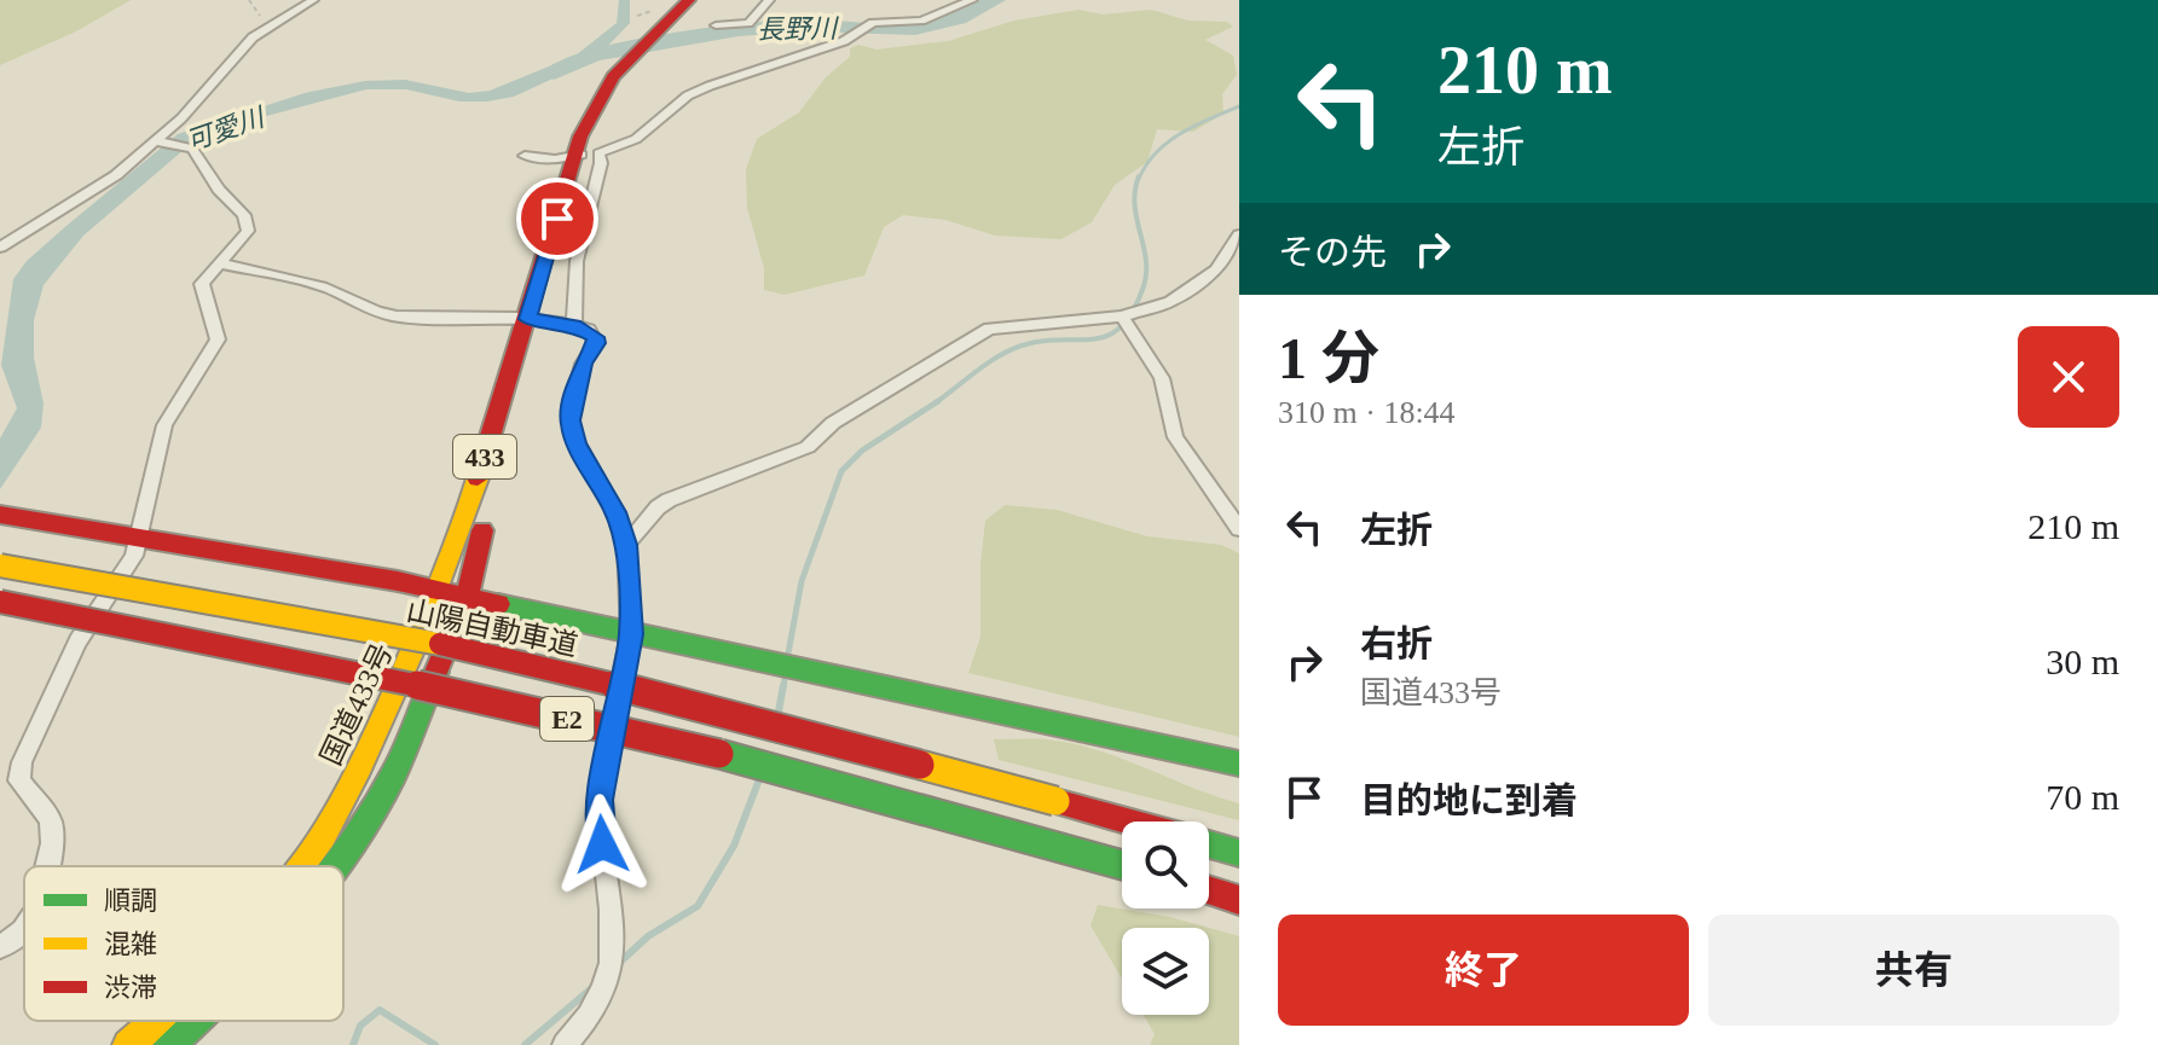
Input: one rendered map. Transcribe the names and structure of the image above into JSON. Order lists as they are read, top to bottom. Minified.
{"streets":{"main road":["433","山陽自動車道","国道433号","E2"]},"water":["長野川","可愛川"],"legend":["順調","混雑","渋滞"],"page":{"turn":["210 m","左折"],"then":"その先","heading":["1 分","310 m · 18:44"],"list":[{"name":"左折","value":"210 m"},{"name":"右折","note":"国道433号","value":"30 m"},{"name":"目的地に到着","value":"70 m"}],"buttons":["終了","共有"]}}
